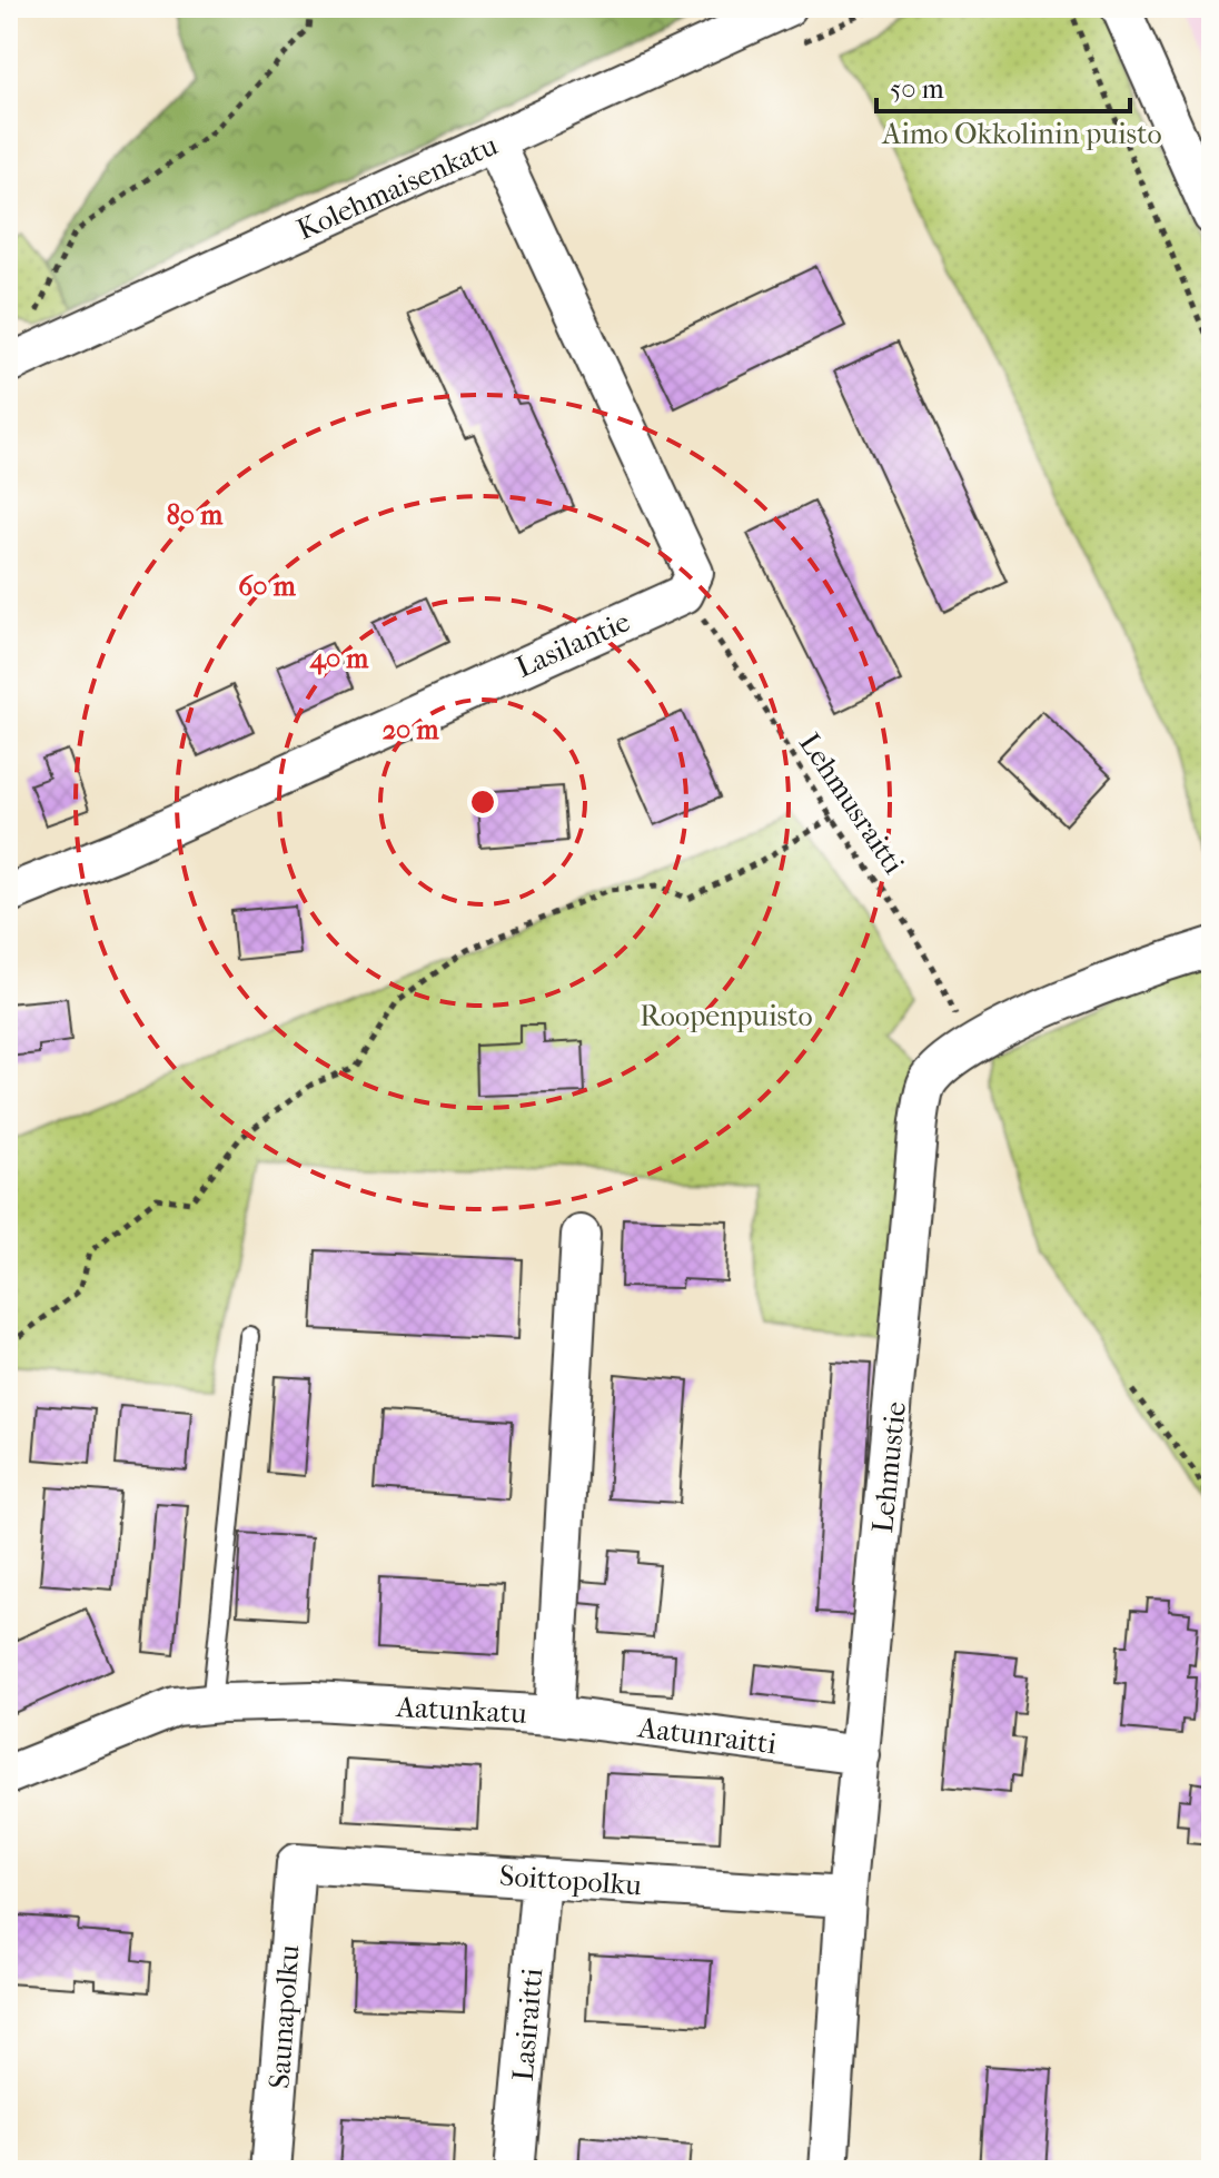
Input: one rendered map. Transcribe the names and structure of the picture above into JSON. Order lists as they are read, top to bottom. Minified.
{"streets":{"street":["Kolehmaisenkatu","Lasilantie","Lehmustie","Aatunkatu","Aatunraitti","Soittopolku","Saunapolku","Lasiraitti"],"path":["Lehmusraitti"]},"crossings":[["Lasilantie","Lehmusraitti"],["Lehmusraitti","Lehmustie"],["Lehmustie","Aatunraitti"],["Lehmustie","Soittopolku"],["Aatunkatu","Aatunraitti"],["Soittopolku","Saunapolku"],["Soittopolku","Lasiraitti"]],"parks":["Aimo Okkolinin puisto","Roopenpuisto"],"scale_bar":"50 m","rings":["80 m","60 m","40 m","20 m"]}
